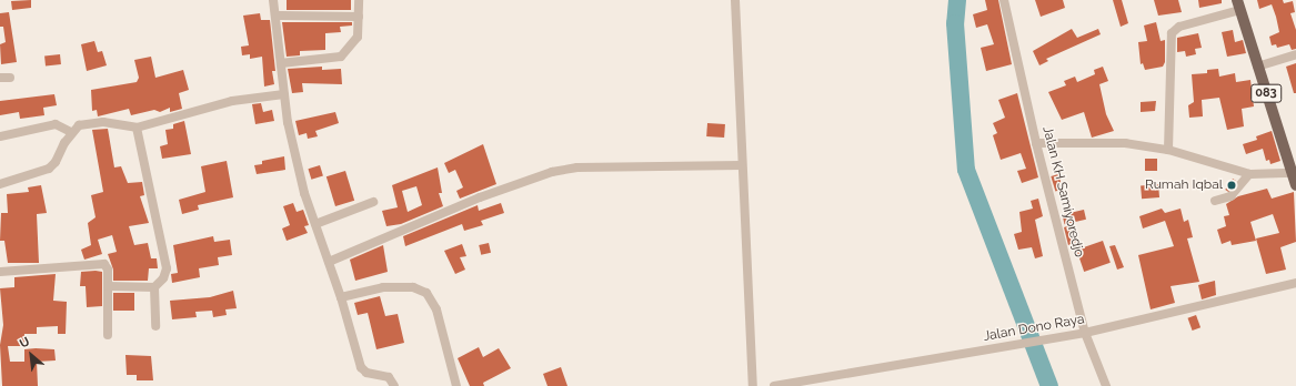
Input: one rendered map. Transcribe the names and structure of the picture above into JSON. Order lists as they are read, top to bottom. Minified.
{"streets":{"main road":["083"],"street":["Jalan KH Samiyoredjo","Jalan Dono Raya"]},"crossings":[["Jalan KH Samiyoredjo","Jalan Dono Raya"]],"places":["Rumah Iqbal"],"north":"top left"}
